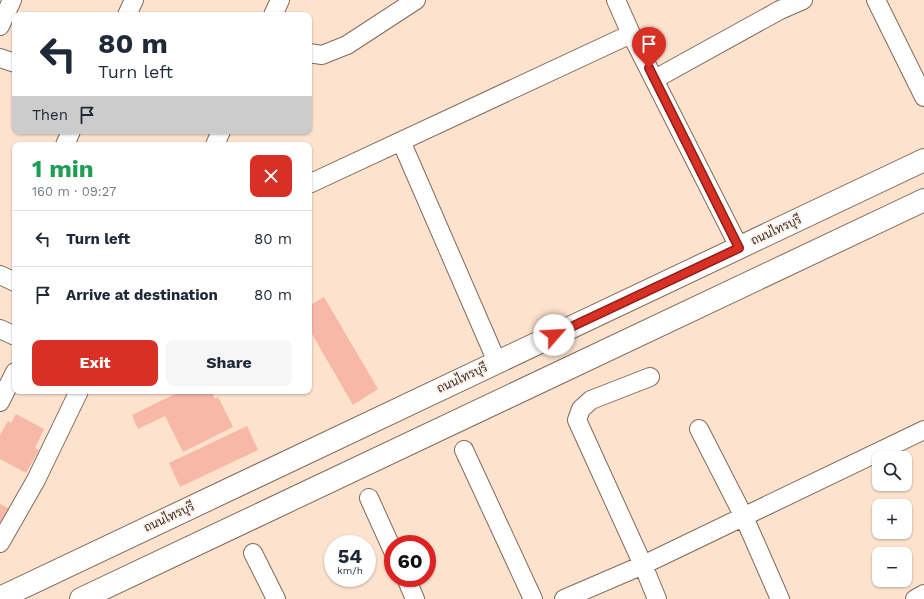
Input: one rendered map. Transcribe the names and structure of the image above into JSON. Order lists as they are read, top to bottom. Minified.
{"streets":{"main road":["ถนนไทรบุรี"]},"page":{"turn":["80 m","Turn left"],"then":"Then","heading":["1 min","160 m · 09:27"],"list":[{"name":"Turn left","value":"80 m"},{"name":"Arrive at destination","value":"80 m"}],"buttons":["Exit","Share"],"map_buttons":["+","−"],"speed":"54 km/h","limit":"60"}}
